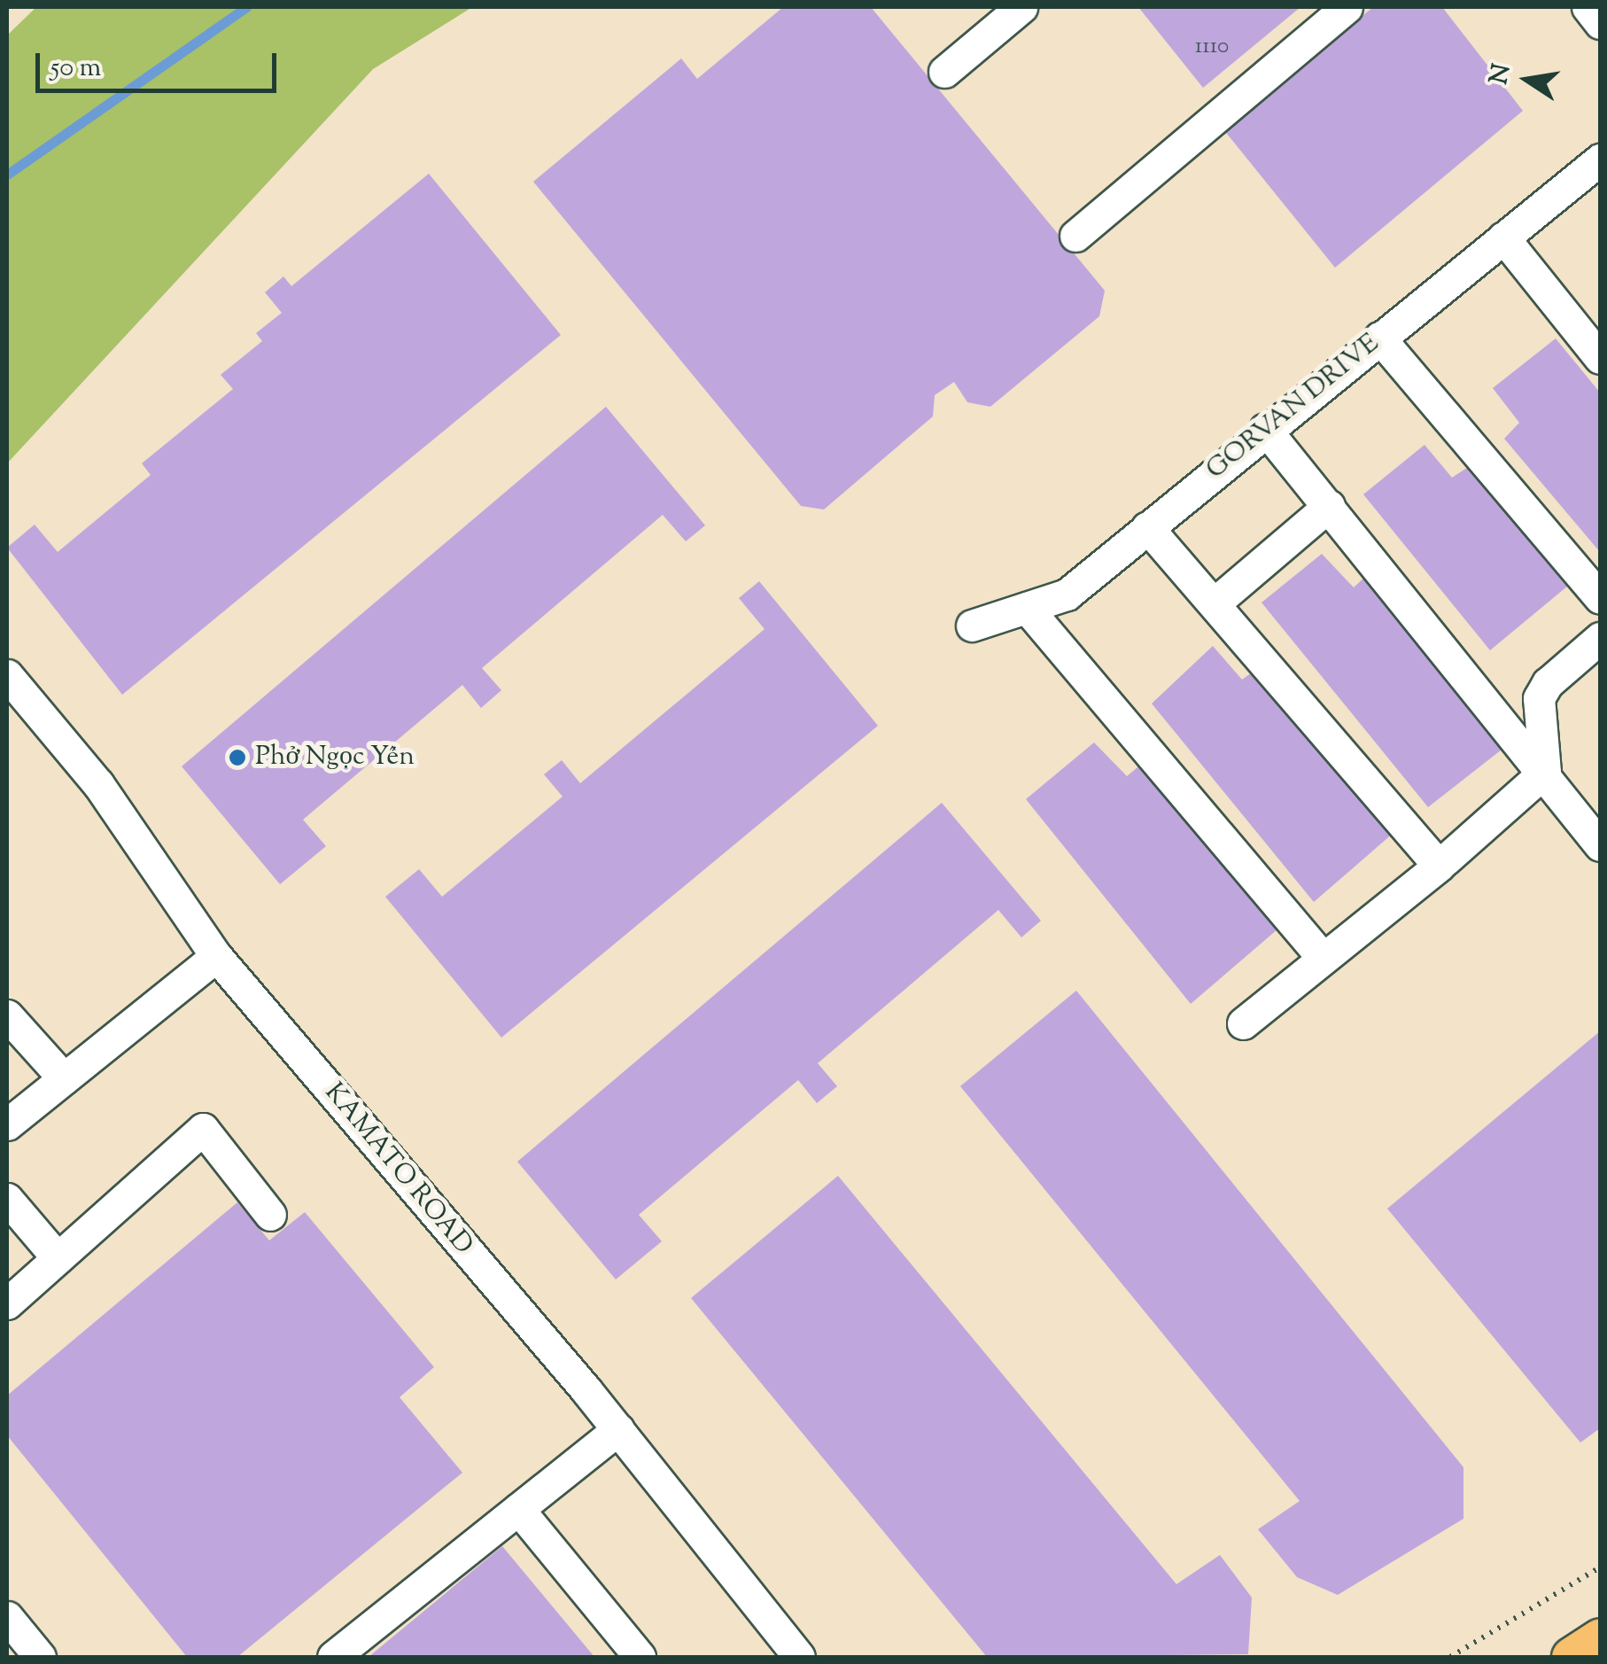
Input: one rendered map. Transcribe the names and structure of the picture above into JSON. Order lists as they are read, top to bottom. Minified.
{"streets":{"street":["GORVAN DRIVE","KAMATO ROAD"]},"places":["Phở Ngọc Yến"],"house_numbers":["1110"],"scale_bar":"50 m","north":"left"}
